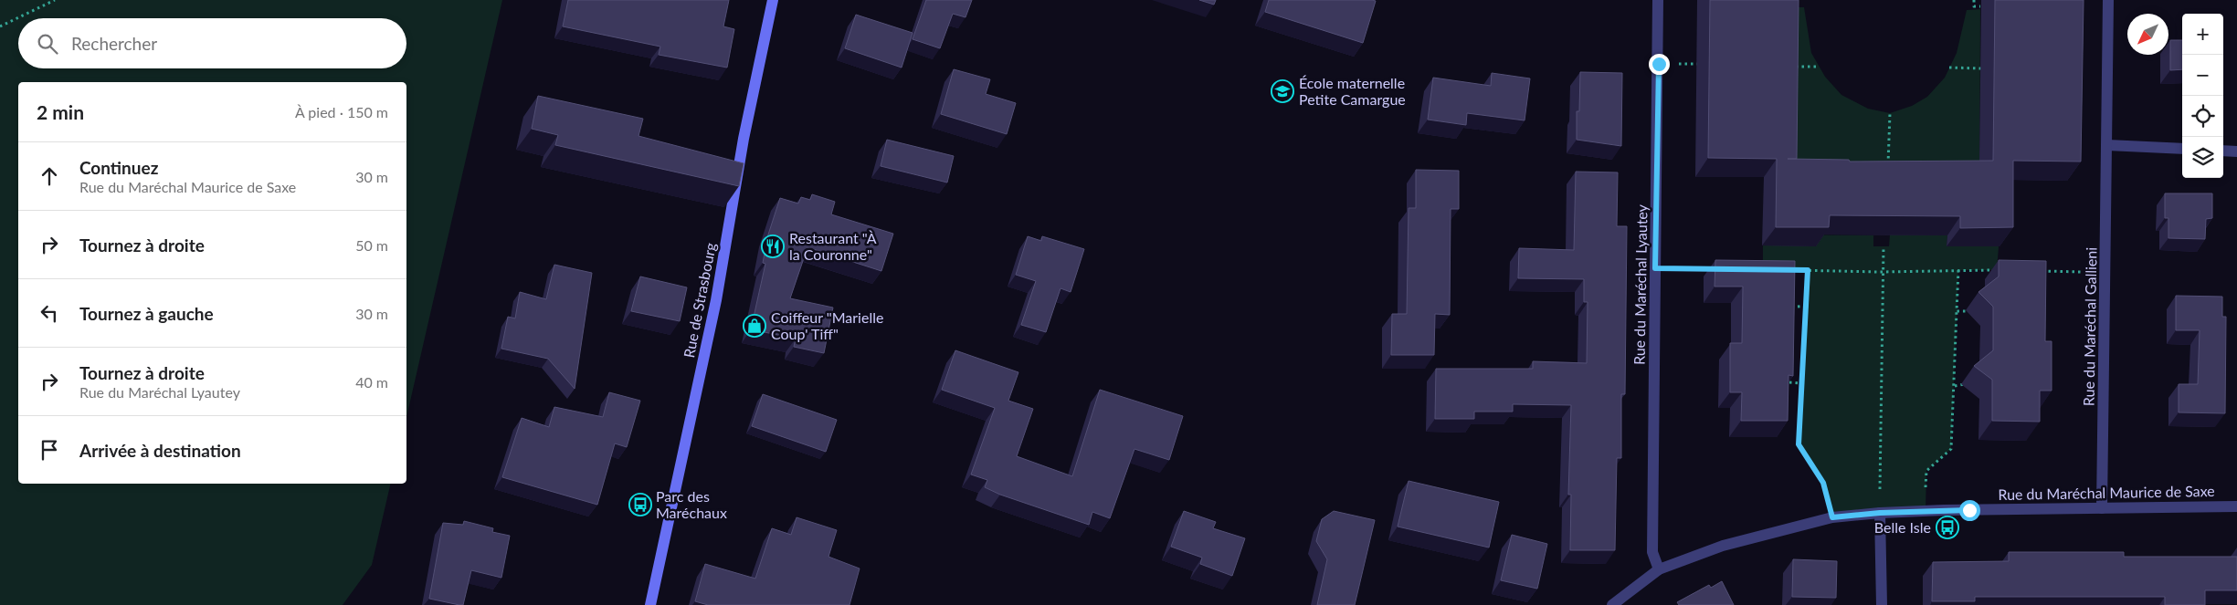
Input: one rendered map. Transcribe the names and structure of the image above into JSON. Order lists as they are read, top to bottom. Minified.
{"streets":{"main road":["Rue de Strasbourg"],"street":["Rue du Maréchal Lyautey","Rue du Maréchal Gallieni","Rue du Maréchal Maurice de Saxe"]},"crossings":[["Rue du Maréchal Lyautey","Rue du Maréchal Maurice de Saxe"],["Rue du Maréchal Gallieni","Rue du Maréchal Maurice de Saxe"]],"places":{"school or university":["École maternelle Petite Camargue"],"restaurant":["Restaurant \"À la Couronne\""],"shop":["Coiffeur \"Marielle Coup' Tiff\""],"bus stop":["Parc des Maréchaux","Belle Isle"]},"north":"bottom left","page":{"map_buttons":["+","−"],"search":"Rechercher","heading":["2 min","À pied · 150 m"],"list":[["Continuez","Rue du Maréchal Maurice de Saxe","30 m"],["Tournez à droite","50 m"],["Tournez à gauche","30 m"],["Tournez à droite","Rue du Maréchal Lyautey","40 m"],"Arrivée à destination"]}}
